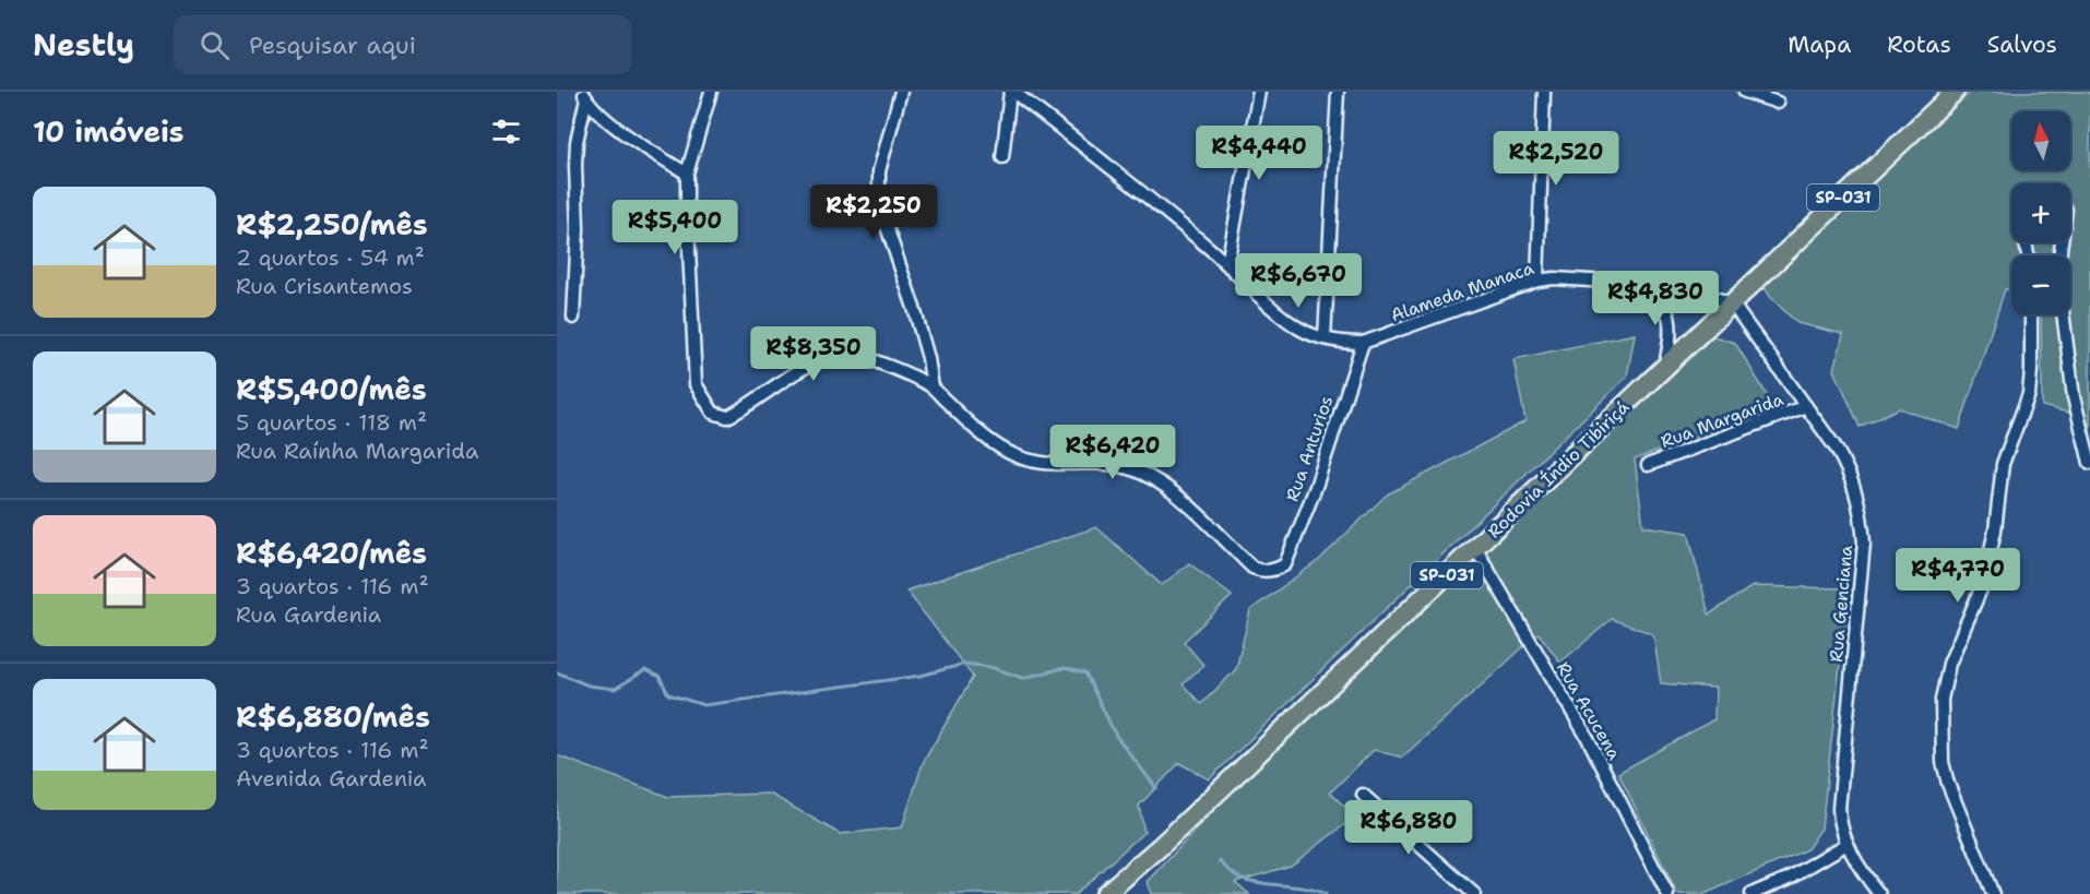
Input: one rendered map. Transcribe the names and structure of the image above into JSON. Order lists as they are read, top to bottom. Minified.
{"streets":{"highway":["SP-031","Rodovia Índio Tibiriçá"],"street":["Alameda Manaca","Rua Margarida","Rua Anturios","Rua Genciana","Rua Acucena"]},"crossings":[["Alameda Manaca","Rua Anturios"],["Alameda Manaca","Rodovia Índio Tibiriçá"],["Alameda Manaca","Rua Genciana"],["Rua Margarida","Rua Genciana"],["Rodovia Índio Tibiriçá","Rua Genciana"],["Rodovia Índio Tibiriçá","Rua Acucena"]],"north":"top","page":{"header":"Nestly","search":"Pesquisar aqui","nav":["Mapa","Rotas","Salvos"],"heading":"10 imóveis","map_buttons":["+","−"],"price":["R$4,440","R$2,520","R$2,250","R$5,400","R$6,670","R$4,830","R$8,350","R$6,420","R$4,770","R$6,880"],"list":[{"name":"R$2,250/mês","note":"2 quartos · 54 m² · Rua Crisantemos"},{"name":"R$5,400/mês","note":"5 quartos · 118 m² · Rua Raínha Margarida"},{"name":"R$6,420/mês","note":"3 quartos · 116 m² · Rua Gardenia"},{"name":"R$6,880/mês","note":"3 quartos · 116 m² · Avenida Gardenia"}]}}
